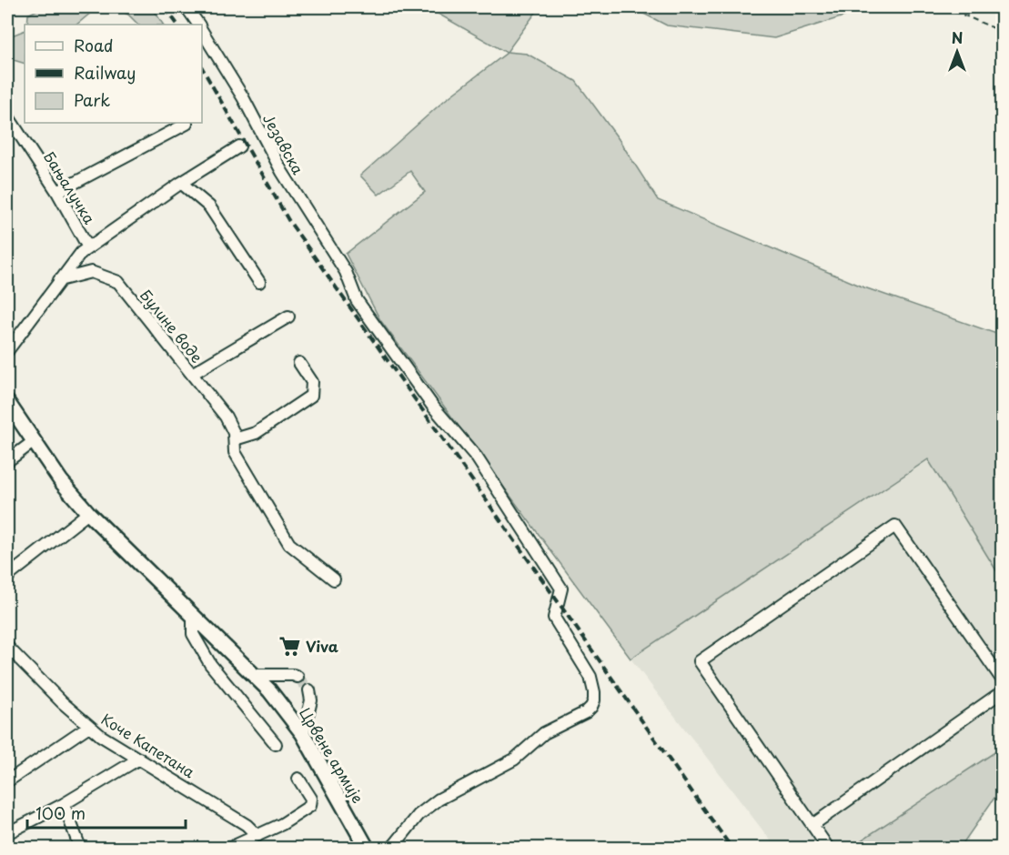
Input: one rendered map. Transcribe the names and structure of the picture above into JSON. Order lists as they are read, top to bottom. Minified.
{"streets":{"main road":["Црвене армије"],"street":["Језавска","Бањалучка","Булине воде","Коче Капетана"]},"places":{"supermarket":["Viva"]},"legend":["Road","Railway","Park"],"scale_bar":"100 m","north":"top"}
